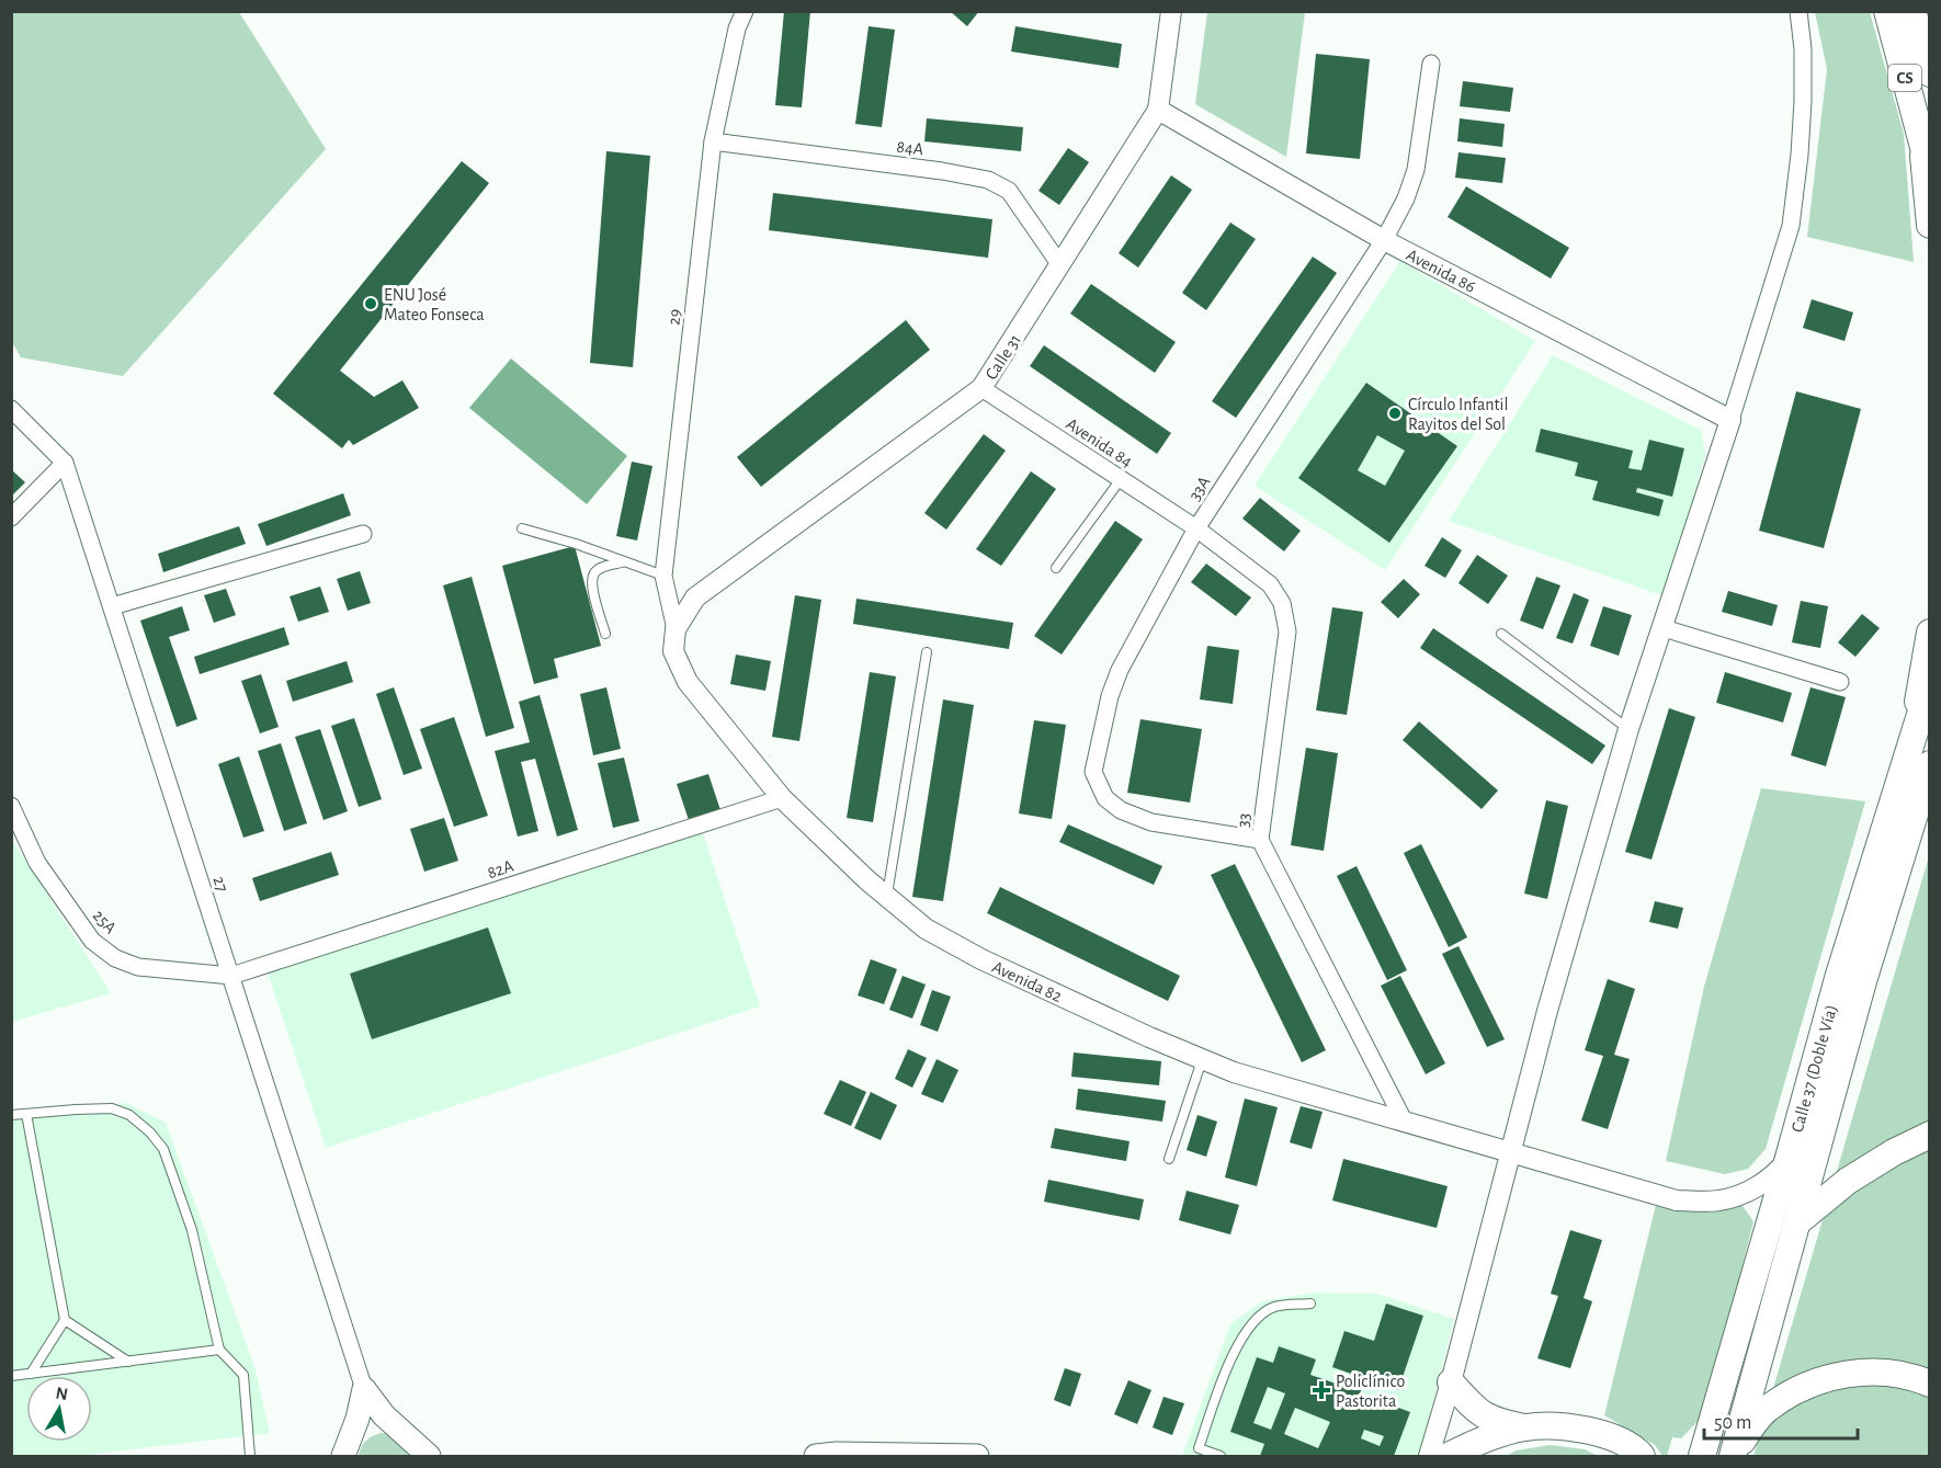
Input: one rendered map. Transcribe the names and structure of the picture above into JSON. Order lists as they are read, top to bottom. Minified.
{"streets":{"highway":["CS","Calle 37 (Doble Vía)"],"street":["84A","Avenida 86","29","Calle 31","Avenida 84","33A","33","82A","27","25A","Avenida 82"]},"crossings":[["84A","29"],["84A","Calle 31"],["Avenida 86","Calle 31"],["Avenida 86","33A"],["29","Calle 31"],["29","Avenida 82"],["Calle 31","Avenida 84"],["Calle 31","Avenida 82"],["Avenida 84","33A"],["Avenida 84","33"],["33A","33"],["33","Avenida 82"],["82A","27"],["82A","25A"],["82A","Avenida 82"],["27","25A"],["Avenida 82","Calle 37 (Doble Vía)"]],"places":{"other":["ENU José Mateo Fonseca","Círculo Infantil Rayitos del Sol"],"health":["Policlínico Pastorita"]},"scale_bar":"50 m","north":"top"}
